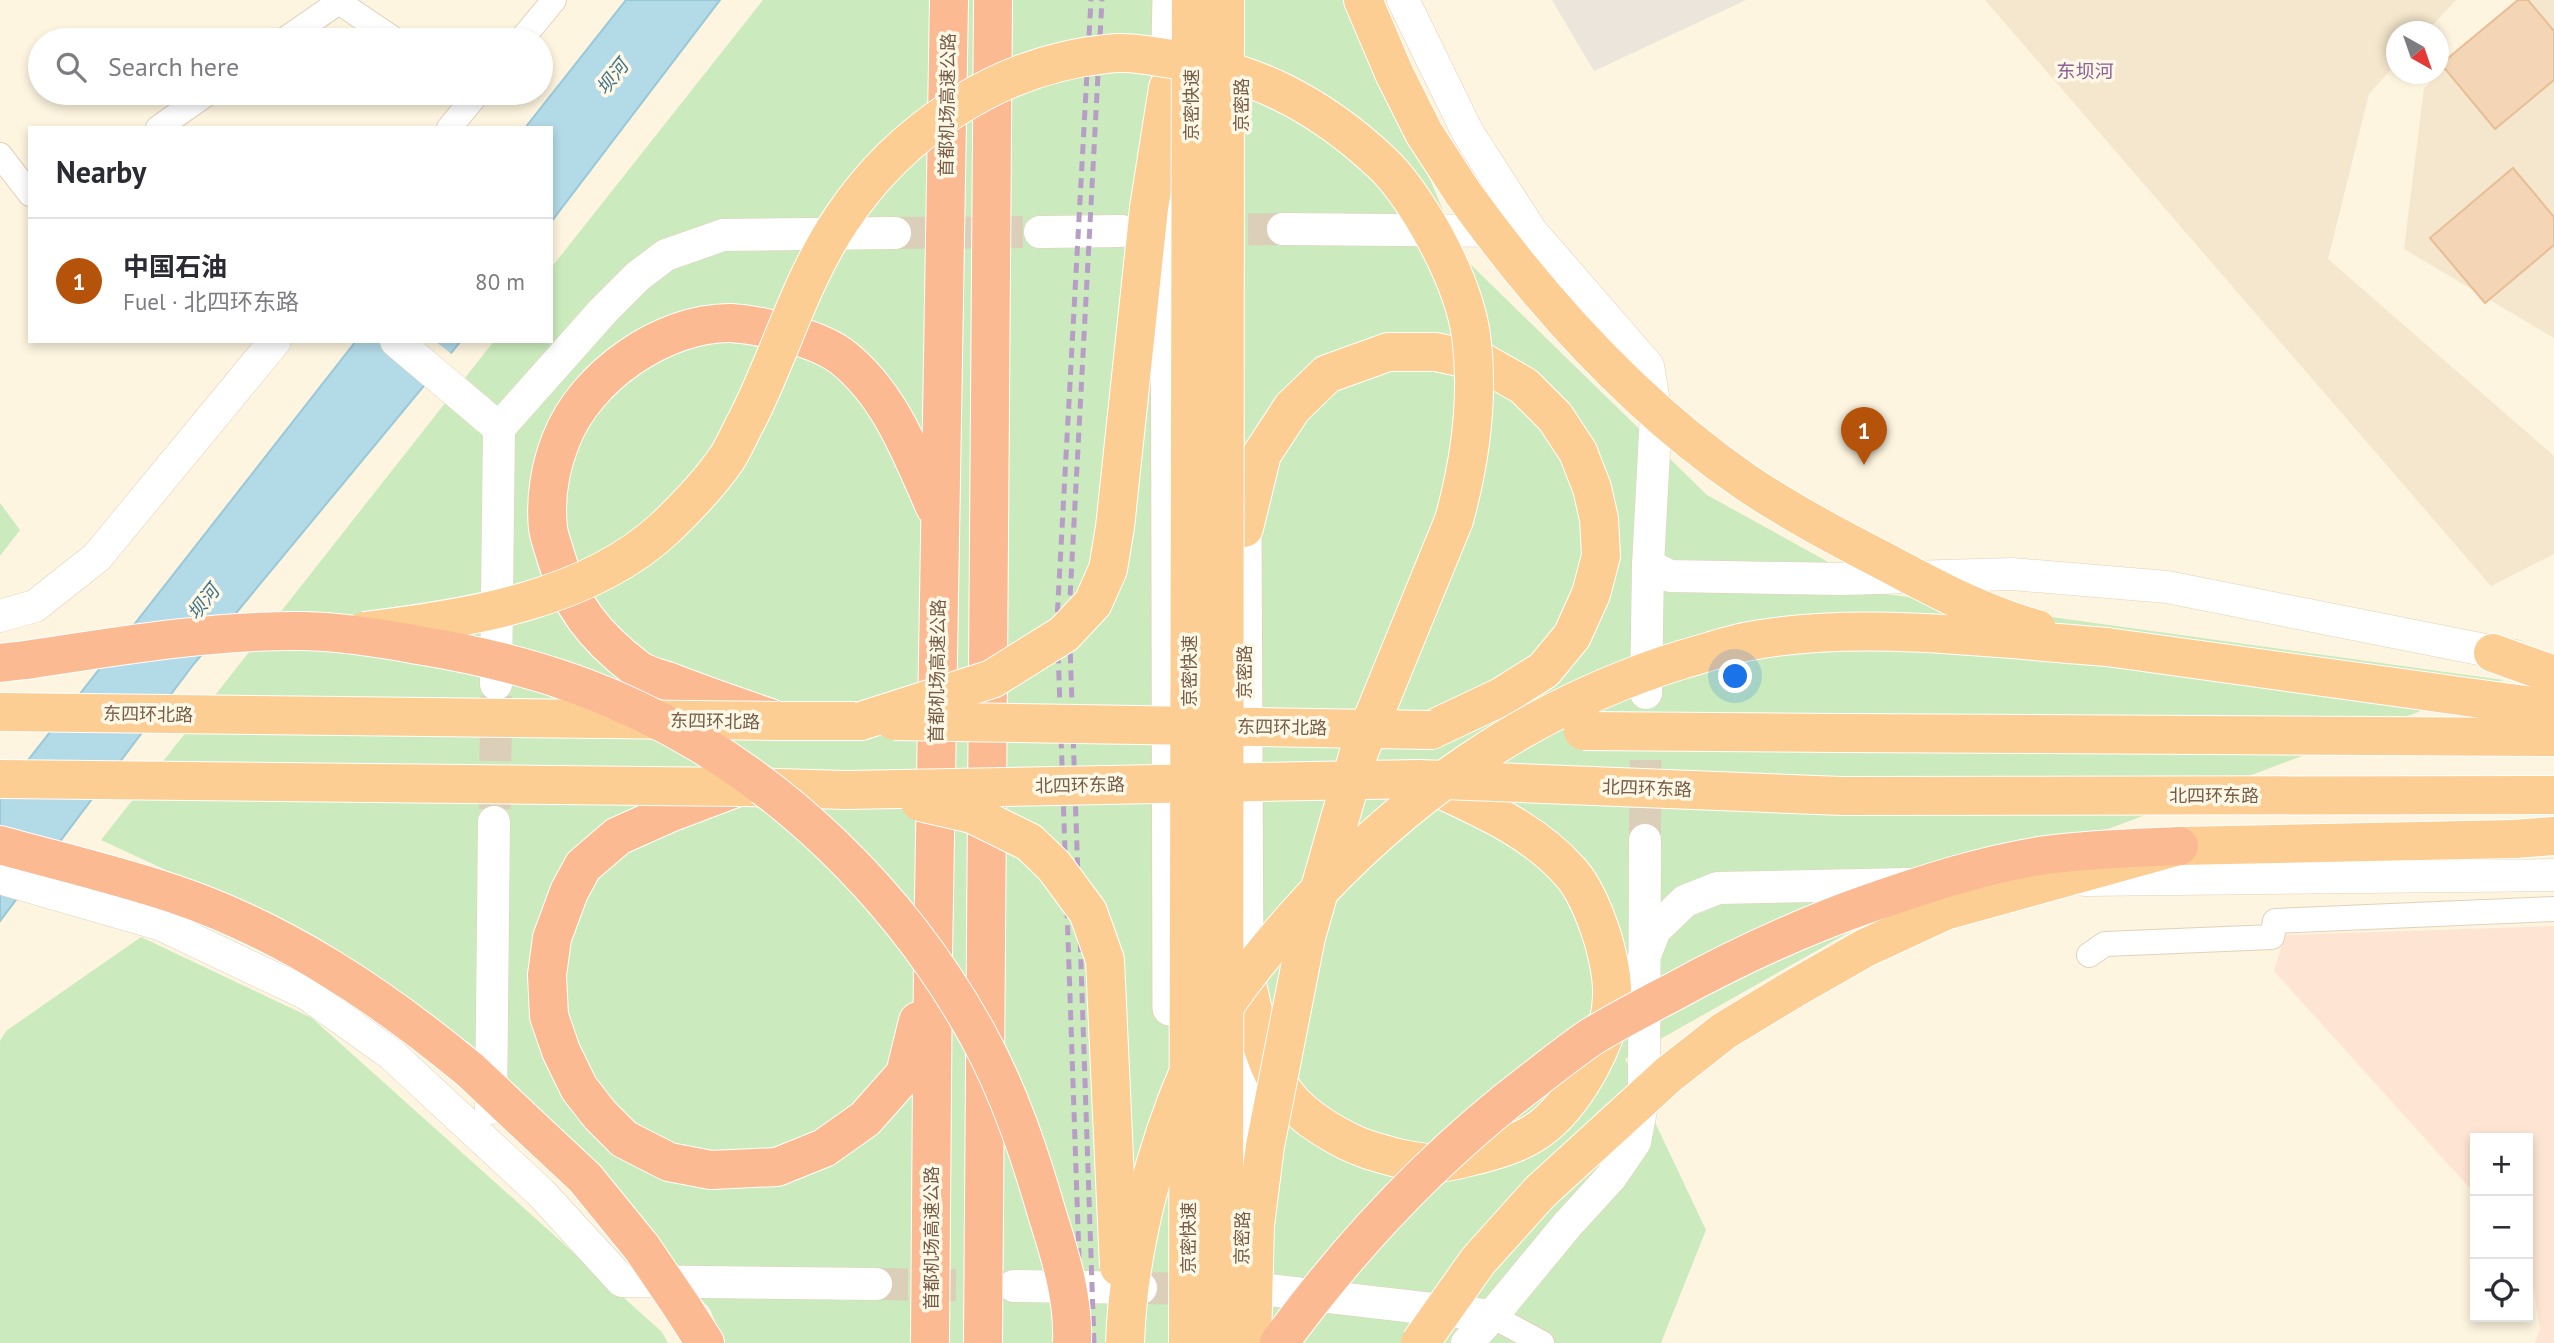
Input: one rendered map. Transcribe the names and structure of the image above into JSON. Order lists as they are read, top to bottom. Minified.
{"streets":{"highway":["首都机场高速公路","京密快速","东四环北路","北四环东路"],"main road":["京密路"]},"districts":["东坝河"],"water":["坝河"],"north":"bottom right","page":{"search":"Search here","heading":"Nearby","list":[{"mark":"1","name":"中国石油","note":"Fuel · 北四环东路","value":"80 m"}],"pins":"1","map_buttons":["+","−"]}}
